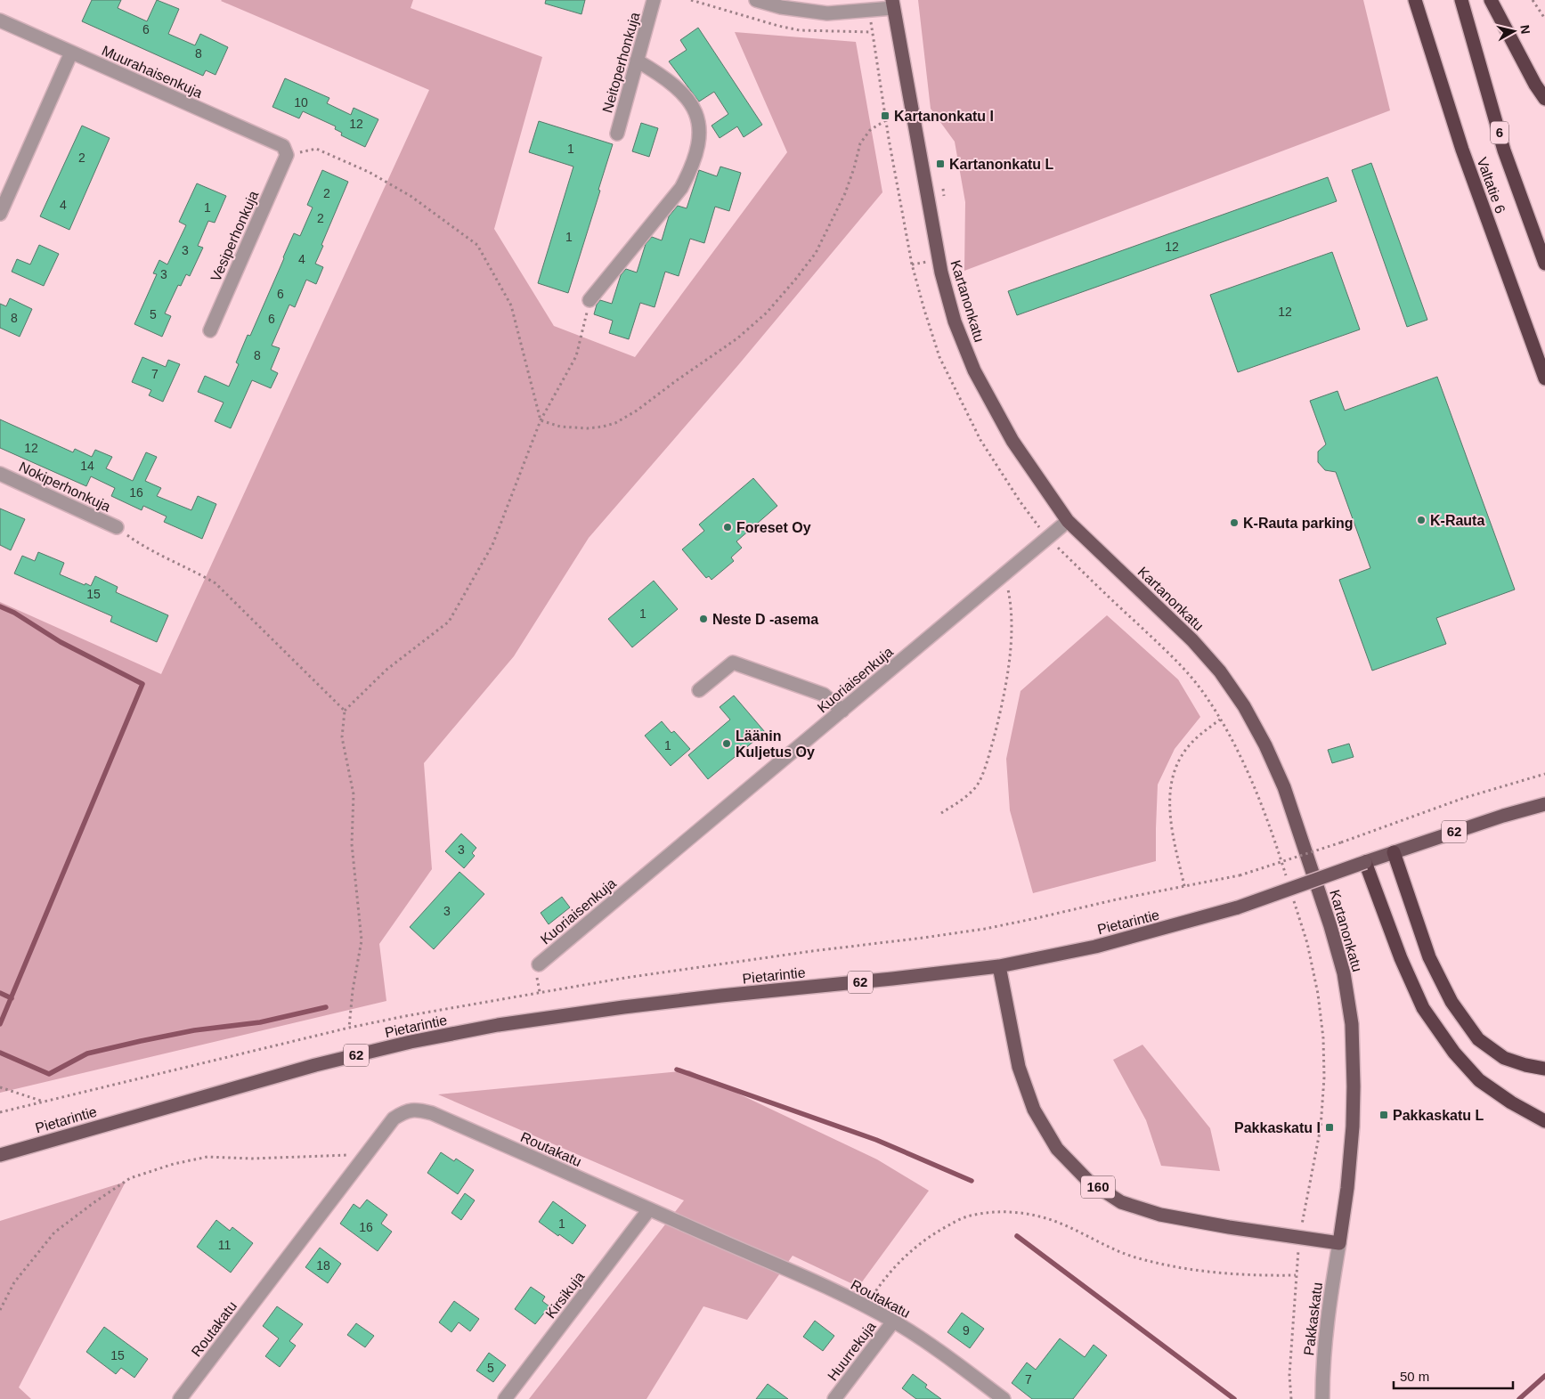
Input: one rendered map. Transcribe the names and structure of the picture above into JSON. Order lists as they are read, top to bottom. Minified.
{"streets":{"highway":["6","Valtatie 6"],"main road":["Kartanonkatu","62","Pietarintie","160"],"street":["Neitoperhonkuja","Muurahaisenkuja","Vesiperhonkuja","Nokiperhonkuja","Kuoriaisenkuja","Routakatu","Kirsikuja","Pakkaskatu","Huurrekuja"]},"crossings":[["Muurahaisenkuja","Vesiperhonkuja"],["Kartanonkatu","Kuoriaisenkuja"],["Kartanonkatu","160"],["Kartanonkatu","Pakkaskatu"],["Pietarintie","160"],["Routakatu","Kirsikuja"],["Routakatu","Huurrekuja"],["160","Pakkaskatu"]],"places":{"transit":["Kartanonkatu I","Kartanonkatu L","Pakkaskatu L","Pakkaskatu I"],"other":["K-Rauta","K-Rauta parking","Foreset Oy","Neste D -asema","Läänin Kuljetus Oy"]},"house_numbers":["6","8","10","12","1","2","2","4","1","2","1","12","3","4","3","6","12","5","8","6","8","7","12","14","16","15","1","1","3","3","1","16","11","18","9","15","5","7"],"scale_bar":"50 m","north":"right"}
